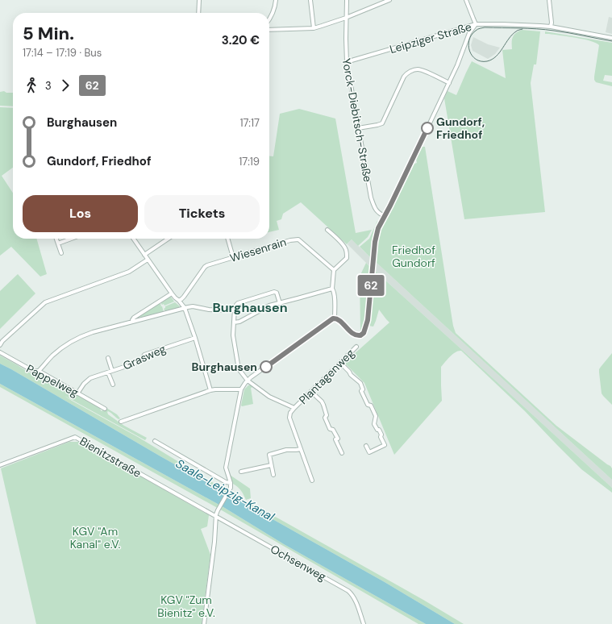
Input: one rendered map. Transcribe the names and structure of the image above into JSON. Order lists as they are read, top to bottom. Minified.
{"streets":{"street":["Leipziger Straße","Yorck-Diebitsch-Straße","Wiesenrain","Grasweg","Plantagenweg","Pappelweg","Bienitzstraße","Ochsenweg"]},"crossings":[["Leipziger Straße","Yorck-Diebitsch-Straße"],["Grasweg","Pappelweg"],["Bienitzstraße","Ochsenweg"]],"districts":["Burghausen"],"water":["Saale-Leipzig-Kanal"],"parks":["Friedhof Gundorf","KGV \"Am Kanal\" e.V.","KGV \"Zum Bienitz\" e.V."],"places":["Gundorf, Friedhof","Burghausen"],"lines":["bus line 62"],"page":{"on_map":"62","heading":["5 Min.","17:14 – 17:19 · Bus","3.20 €"],"legs":["3","62"],"list":[{"name":"Burghausen","value":"17:17"},{"name":"Gundorf, Friedhof","value":"17:19"}],"buttons":["Los","Tickets"]}}
